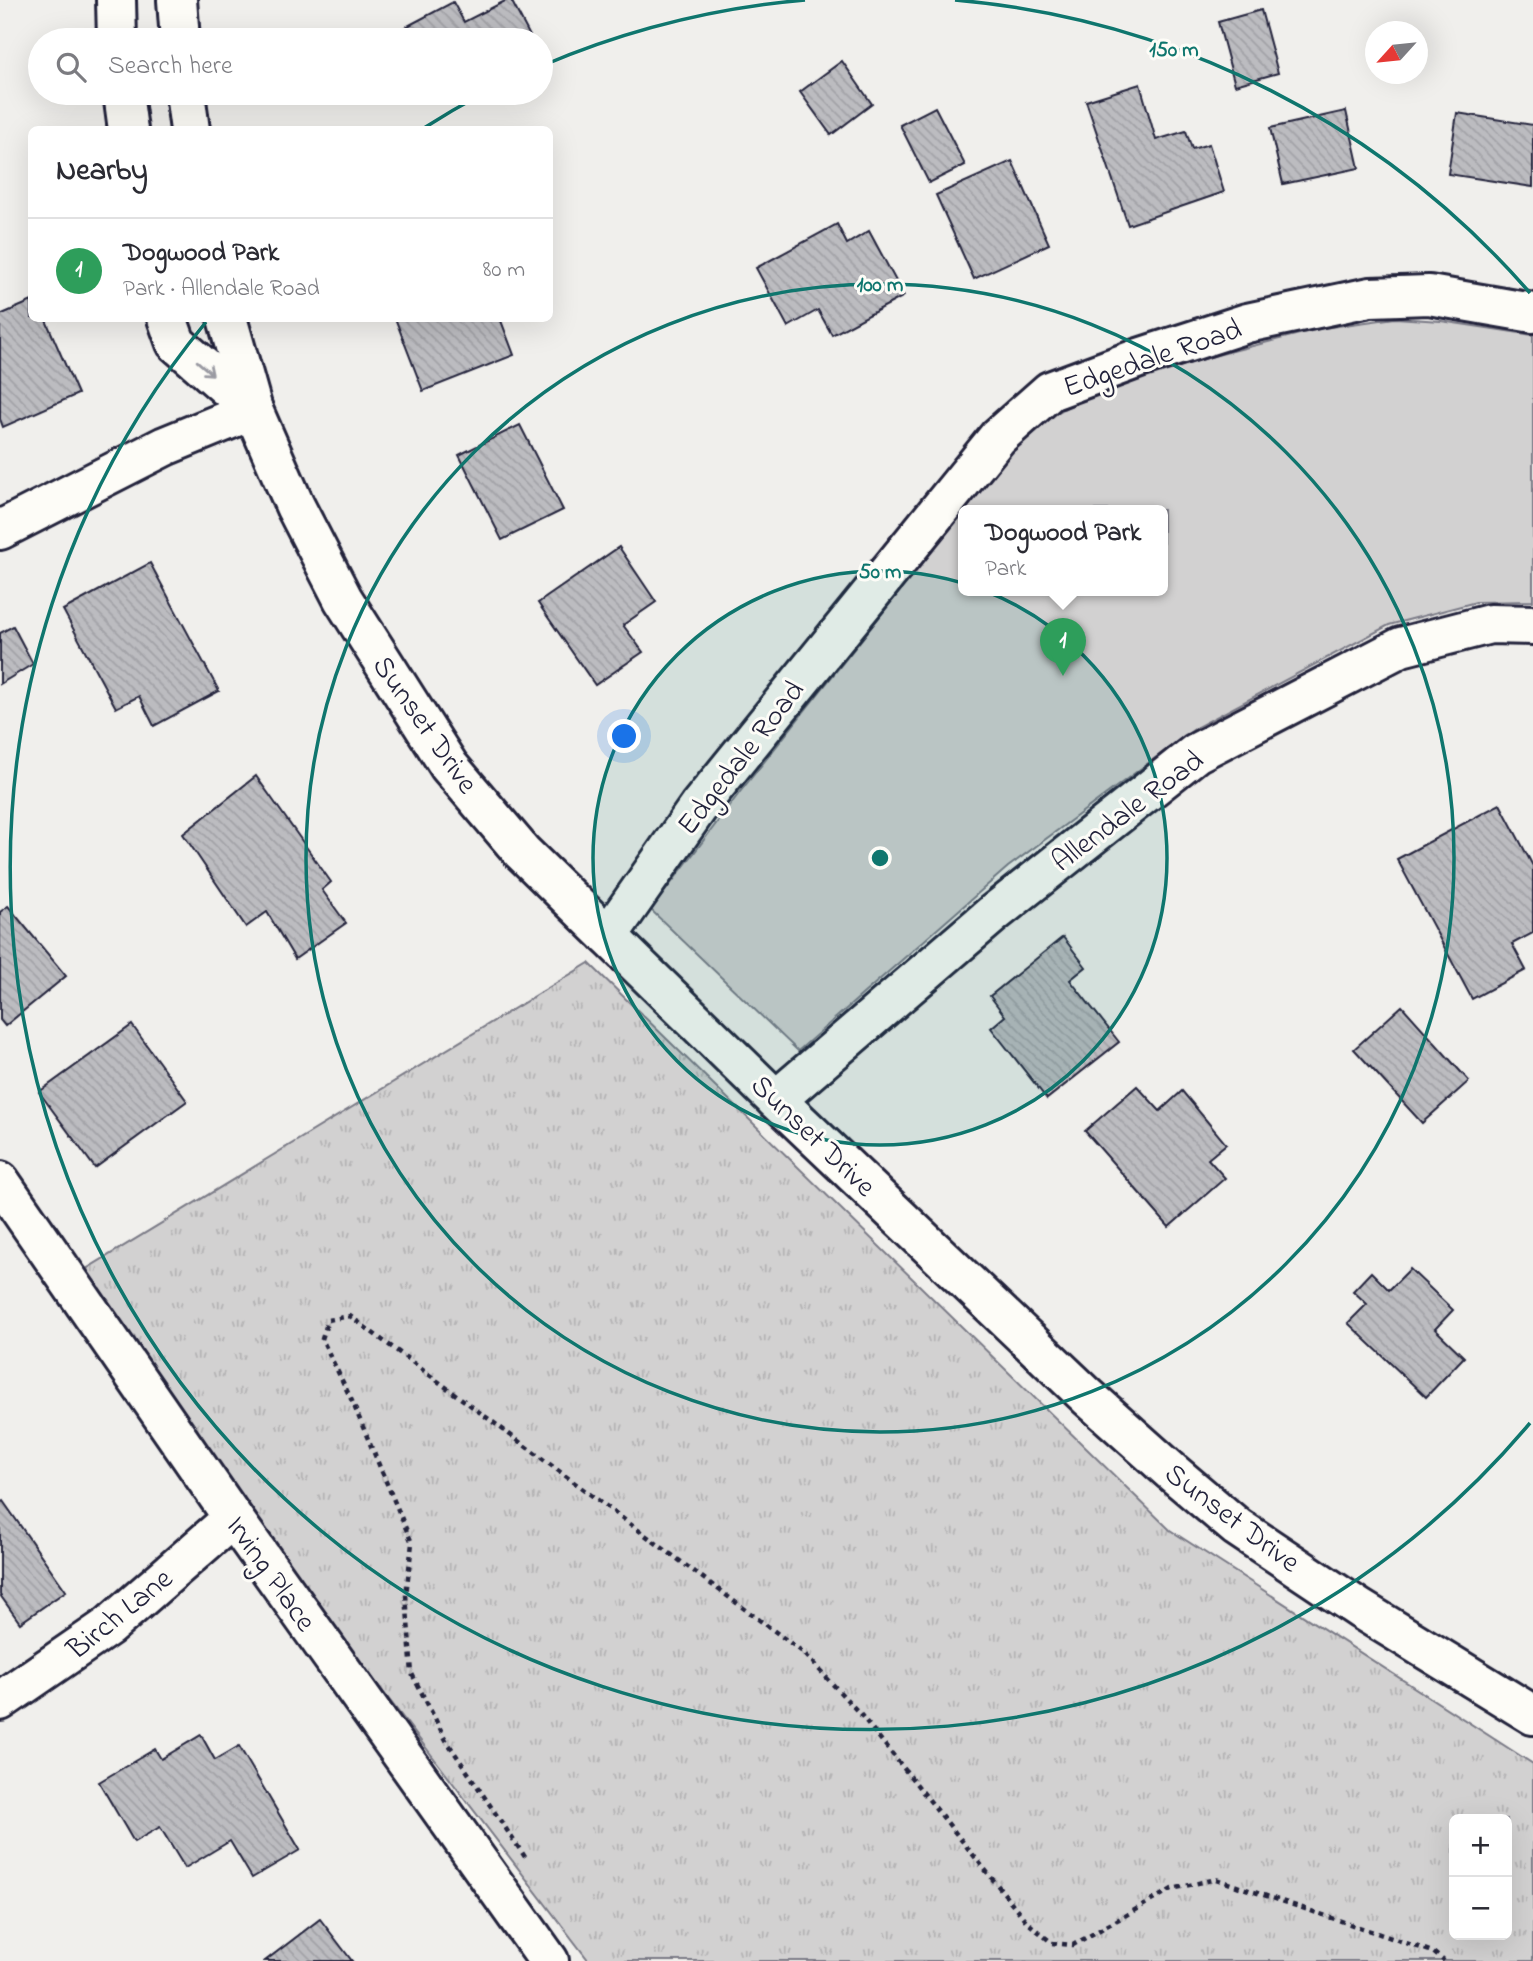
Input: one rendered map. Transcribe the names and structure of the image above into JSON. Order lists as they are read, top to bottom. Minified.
{"streets":{"street":["Edgedale Road","Sunset Drive","Allendale Road","Irving Place","Birch Lane"]},"crossings":[["Edgedale Road","Sunset Drive"],["Sunset Drive","Allendale Road"],["Irving Place","Birch Lane"]],"north":"bottom left","page":{"search":"Search here","heading":"Nearby","list":[{"mark":"1","name":"Dogwood Park","note":"Park · Allendale Road","value":"80 m"}],"popup":["Dogwood Park","Park"],"pins":"1","map_buttons":["+","−"]},"rings":["150 m","100 m","50 m"]}
